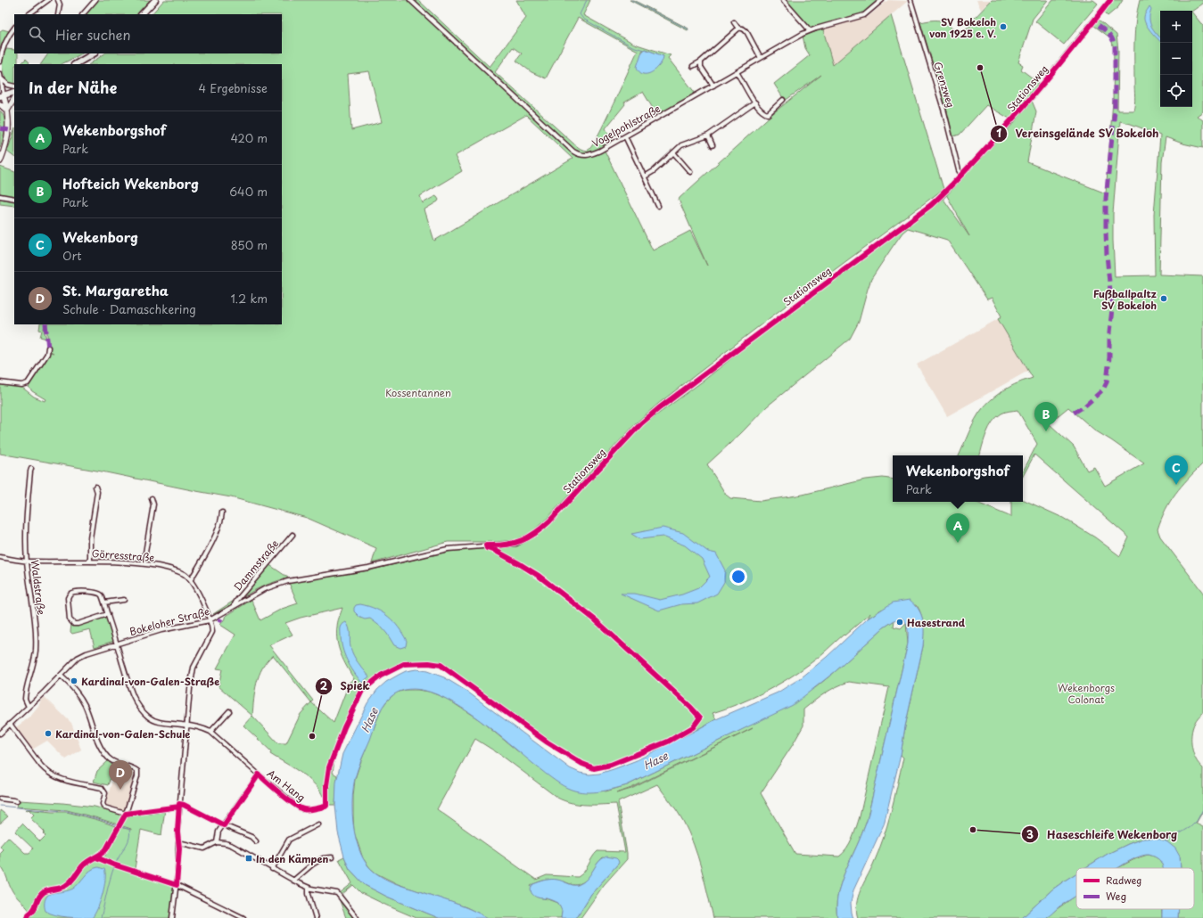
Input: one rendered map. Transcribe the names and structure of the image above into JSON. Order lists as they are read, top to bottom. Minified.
{"streets":{"street":["Grenzweg","Stationsweg","Vogelpohlstraße","Görresstraße","Dammstraße","Waldstraße","Bokeloher Straße","Am Hang"]},"crossings":[["Grenzweg","Stationsweg"],["Stationsweg","Bokeloher Straße"],["Görresstraße","Waldstraße"],["Dammstraße","Bokeloher Straße"],["Waldstraße","Bokeloher Straße"],["Bokeloher Straße","Am Hang"]],"water":["Hase"],"parks":["Kossentannen","Wekenborgs Colonat"],"places":{"other":["SV Bokeloh von 1925 e. V.","Vereinsgelände SV Bokeloh","Fußballpaltz SV Bokeloh","Hasestrand","Kardinal-von-Galen-Straße","Kardinal-von-Galen-Schule","Spiek","Haseschleife Wekenborg"],"transit":["In den Kämpen"]},"legend":["Radweg","Weg"],"page":{"map_buttons":["+","−"],"search":"Hier suchen","heading":["In der Nähe","4 Ergebnisse"],"list":[{"mark":"A","name":"Wekenborgshof","note":"Park","value":"420 m"},{"mark":"B","name":"Hofteich Wekenborg","note":"Park","value":"640 m"},{"mark":"C","name":"Wekenborg","note":"Ort","value":"850 m"},{"mark":"D","name":"St. Margaretha","note":"Schule · Damaschkering","value":"1.2 km"}],"pins":["B","C","A","D"],"popup":["Wekenborgshof","Park"]}}
